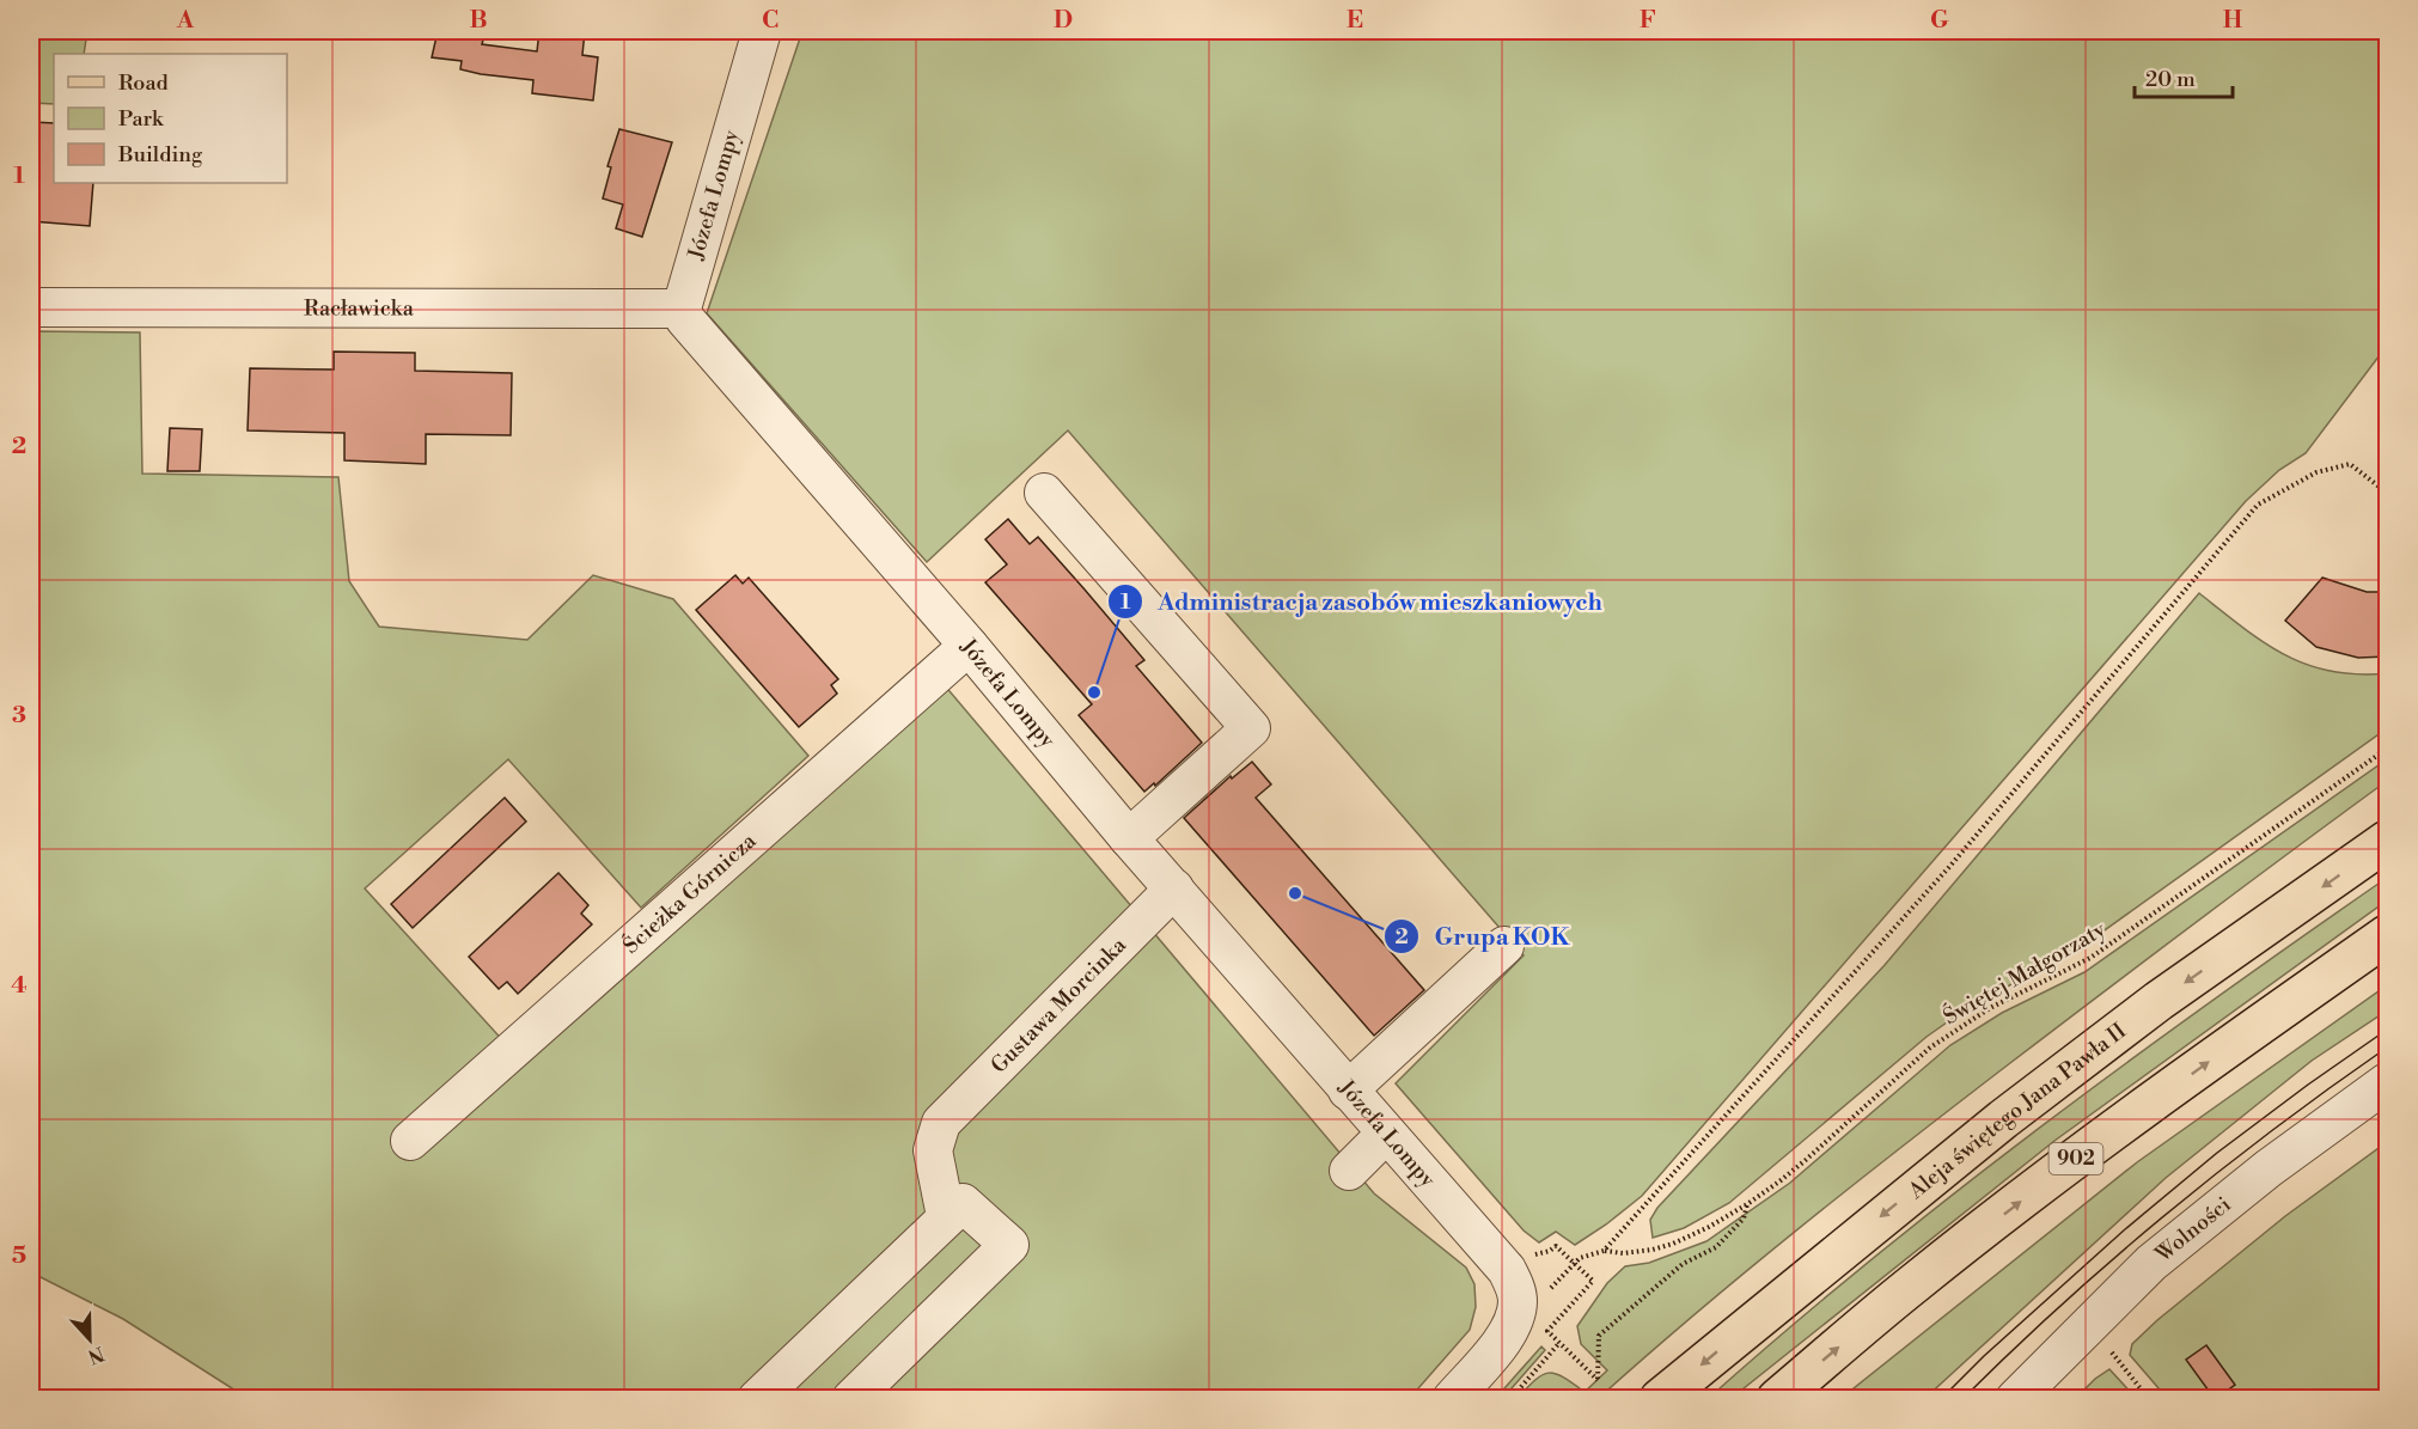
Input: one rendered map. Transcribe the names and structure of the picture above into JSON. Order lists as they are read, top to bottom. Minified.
{"streets":{"main road":["Aleja świętego Jana Pawła II","902"],"street":["Józefa Lompy","Racławicka","Ścieżka Górnicza","Gustawa Morcinka","Wolności"],"path":["Świętej Małgorzaty"]},"crossings":[["Józefa Lompy","Racławicka"],["Józefa Lompy","Ścieżka Górnicza"],["Józefa Lompy","Gustawa Morcinka"]],"places":["Administracja zasobów mieszkaniowych","Grupa KOK"],"legend":["Road","Park","Building"],"scale_bar":"20 m","north":"bottom","grid":{"columns":["A","B","C","D","E","F","G","H"],"rows":["1","2","3","4","5"]}}
